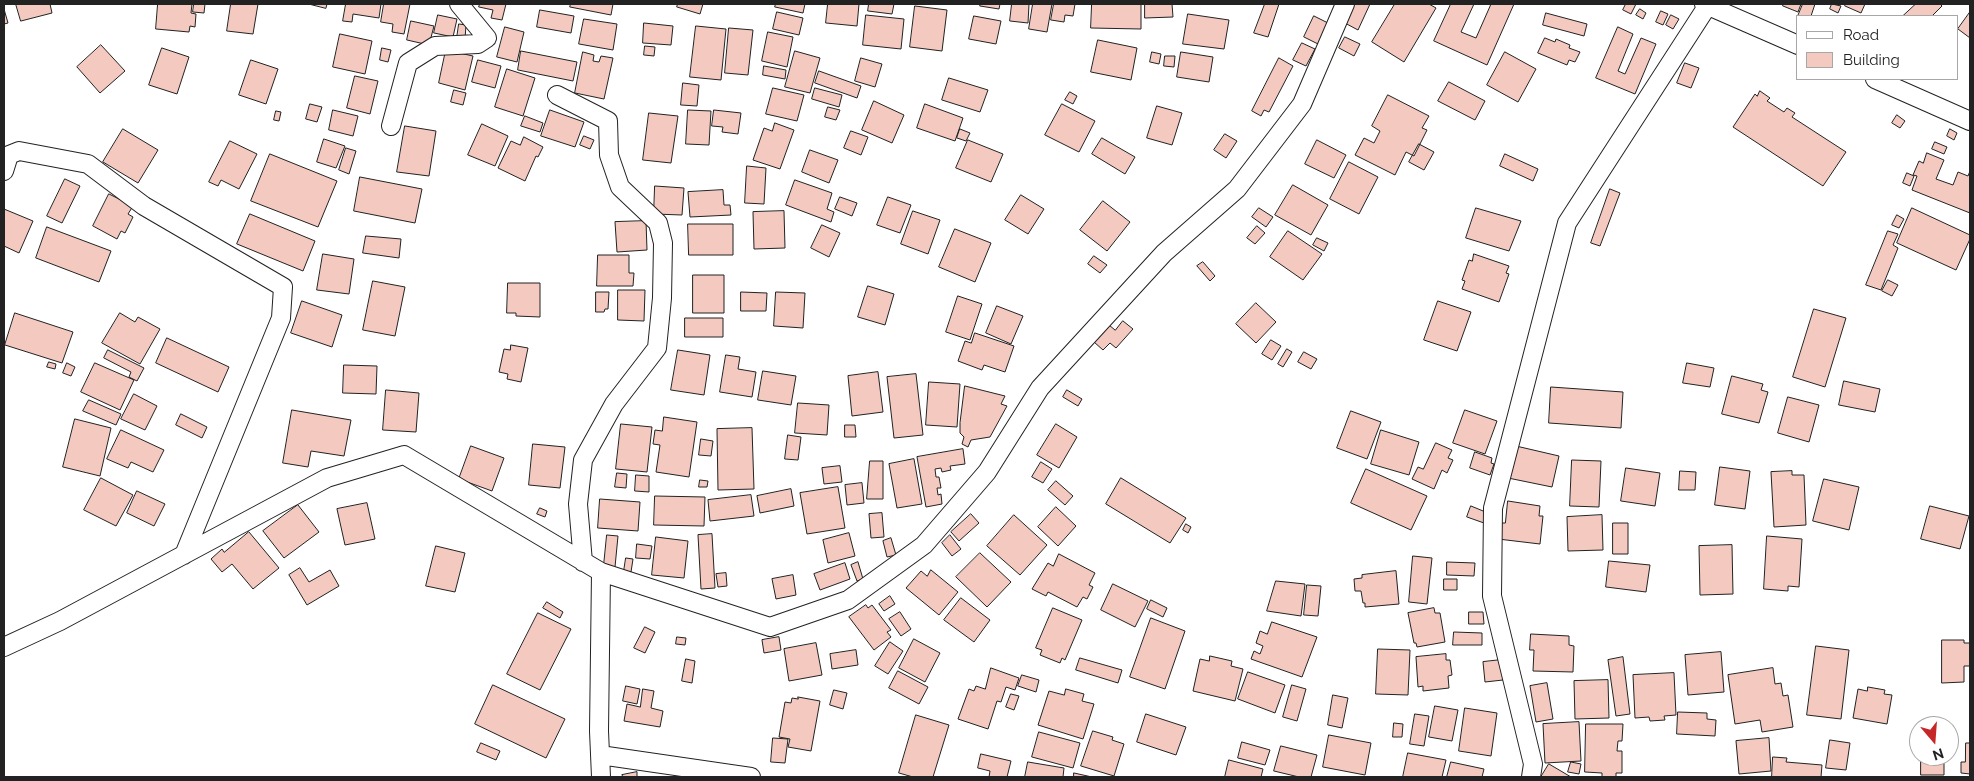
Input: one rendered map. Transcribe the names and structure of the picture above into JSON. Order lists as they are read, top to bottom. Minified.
{"legend":["Road","Building"],"north":"bottom"}
